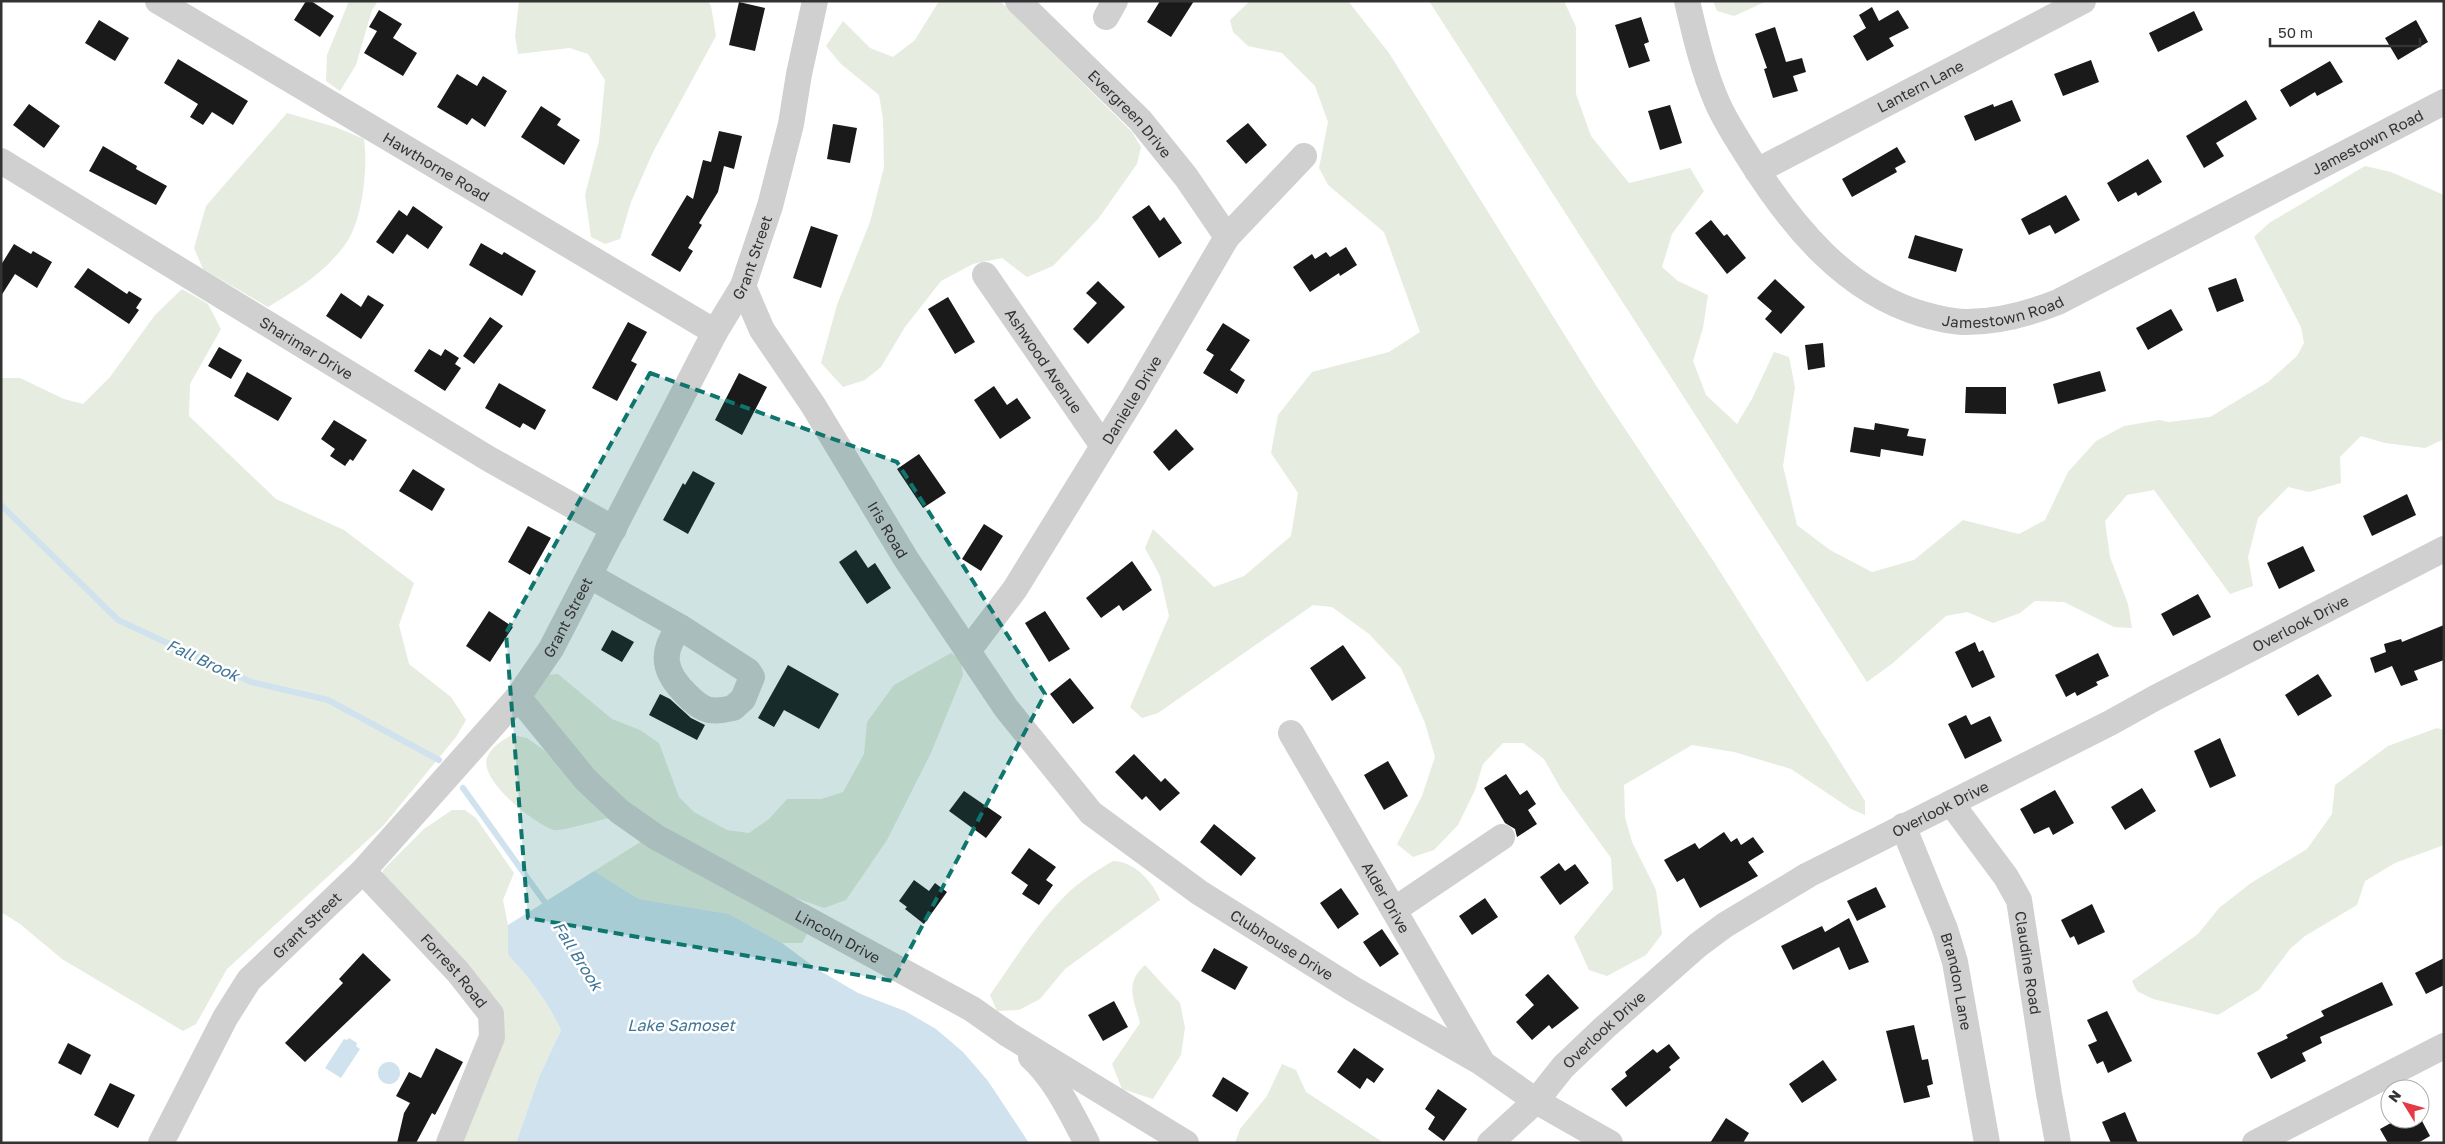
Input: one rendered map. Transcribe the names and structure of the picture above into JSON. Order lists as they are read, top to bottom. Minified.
{"streets":{"street":["Lantern Lane","Evergreen Drive","Jamestown Road","Hawthorne Road","Grant Street","Sharimar Drive","Ashwood Avenue","Danielle Drive","Iris Road","Overlook Drive","Alder Drive","Lincoln Drive","Clubhouse Drive","Claudine Road","Forrest Road","Brandon Lane"]},"crossings":[["Lantern Lane","Jamestown Road"],["Evergreen Drive","Danielle Drive"],["Hawthorne Road","Grant Street"],["Grant Street","Sharimar Drive"],["Grant Street","Iris Road"],["Grant Street","Lincoln Drive"],["Grant Street","Forrest Road"],["Ashwood Avenue","Danielle Drive"],["Danielle Drive","Iris Road"],["Iris Road","Clubhouse Drive"],["Overlook Drive","Clubhouse Drive"],["Overlook Drive","Claudine Road"],["Overlook Drive","Brandon Lane"],["Alder Drive","Clubhouse Drive"]],"water":["Fall Brook","Lake Samoset"],"scale_bar":"50 m","north":"top left"}
